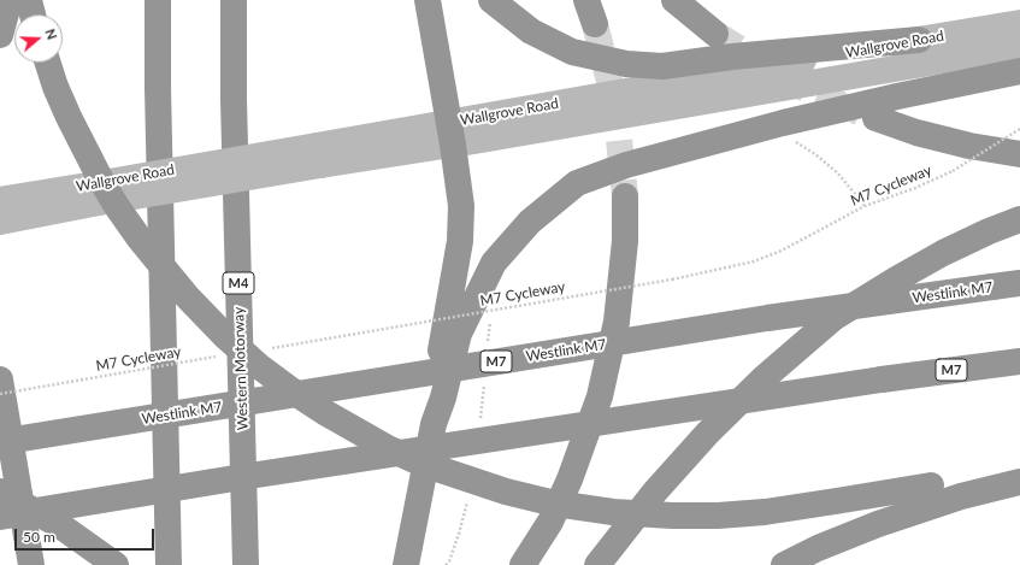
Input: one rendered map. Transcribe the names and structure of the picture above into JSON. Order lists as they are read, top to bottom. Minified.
{"streets":{"highway":["M4","Westlink M7","M7","Western Motorway"],"main road":["Wallgrove Road"],"path":["M7 Cycleway"]},"scale_bar":"50 m","north":"right"}
